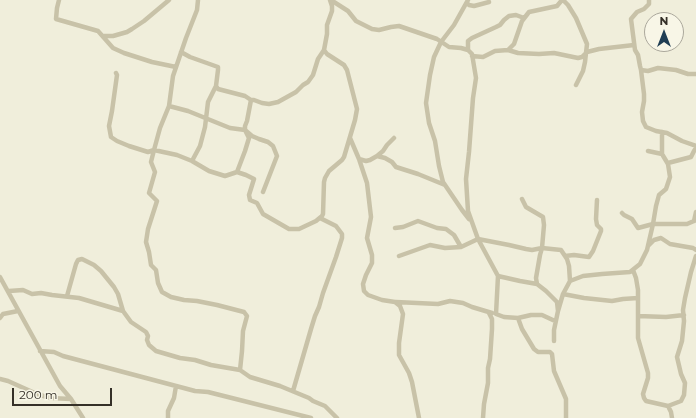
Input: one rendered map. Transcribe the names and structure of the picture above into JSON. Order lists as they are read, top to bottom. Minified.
{"scale_bar":"200 m","north":"top"}
